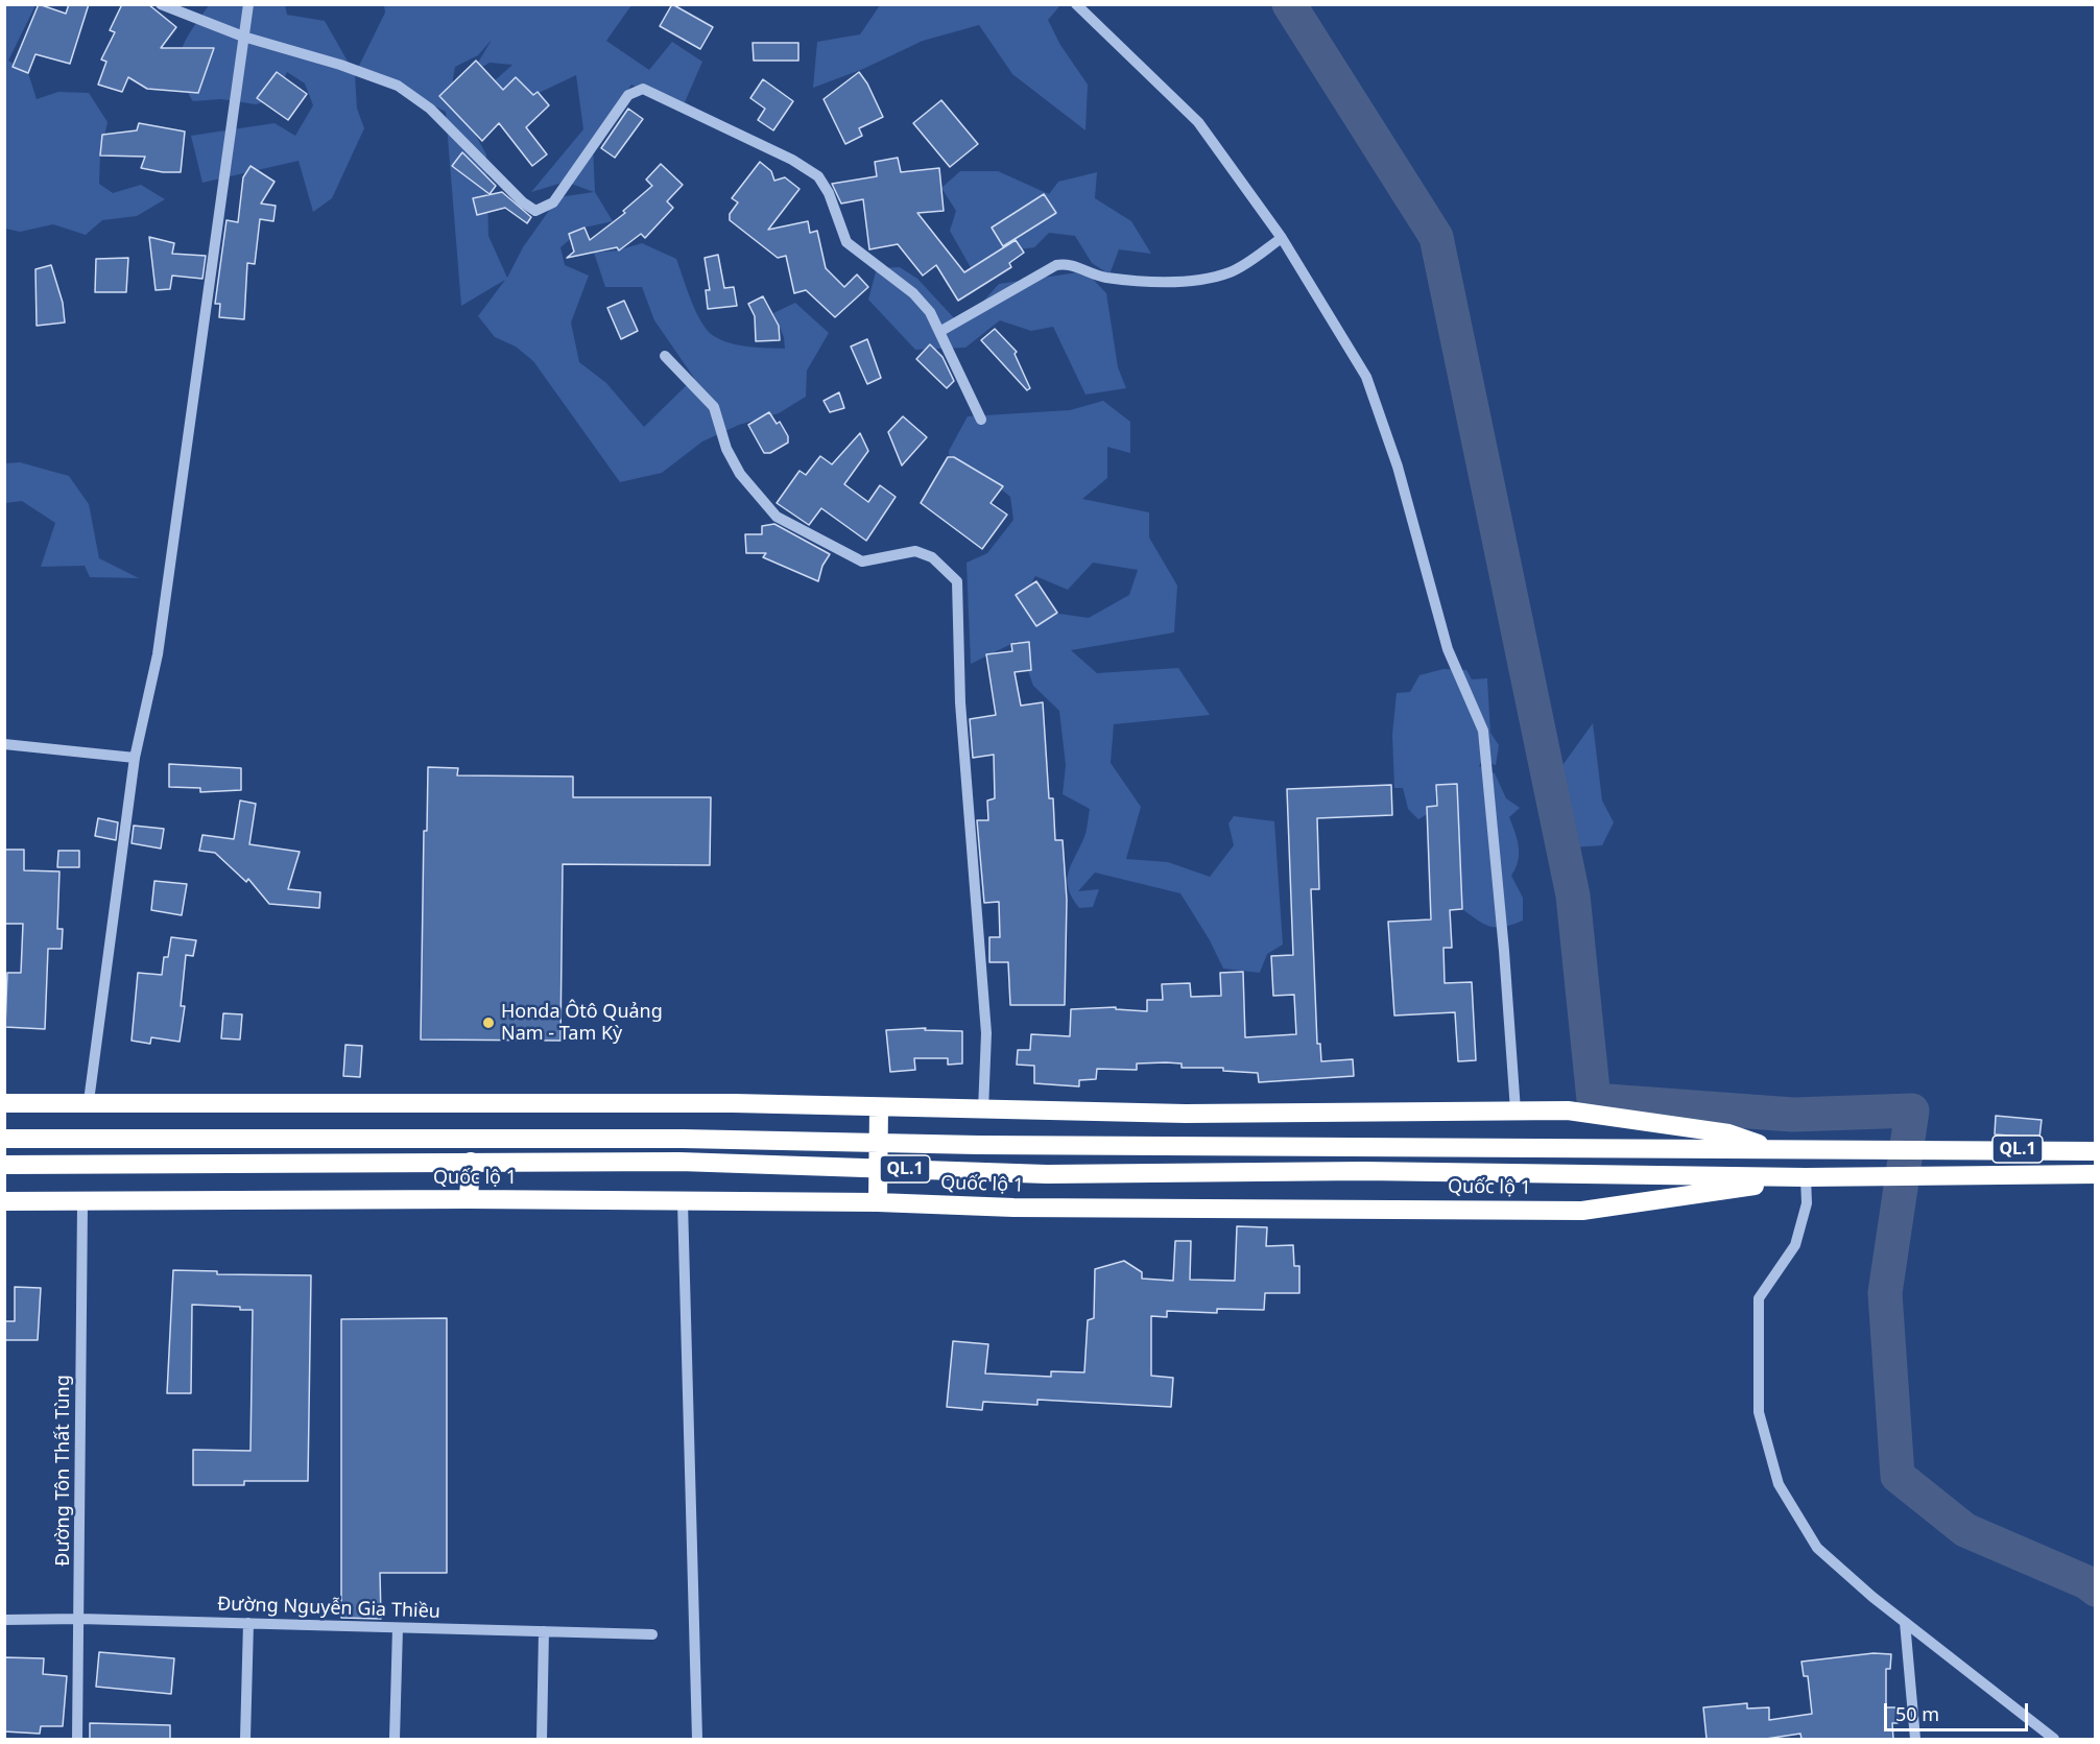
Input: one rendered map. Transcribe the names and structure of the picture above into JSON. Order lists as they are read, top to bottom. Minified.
{"streets":{"highway":["QL.1","Quốc lộ 1"],"street":["Đường Tôn Thất Tùng","Đường Nguyễn Gia Thiều"]},"crossings":[["Quốc lộ 1","Đường Tôn Thất Tùng"],["Đường Tôn Thất Tùng","Đường Nguyễn Gia Thiều"]],"places":["Honda Ôtô Quảng Nam - Tam Kỳ"],"scale_bar":"50 m"}
